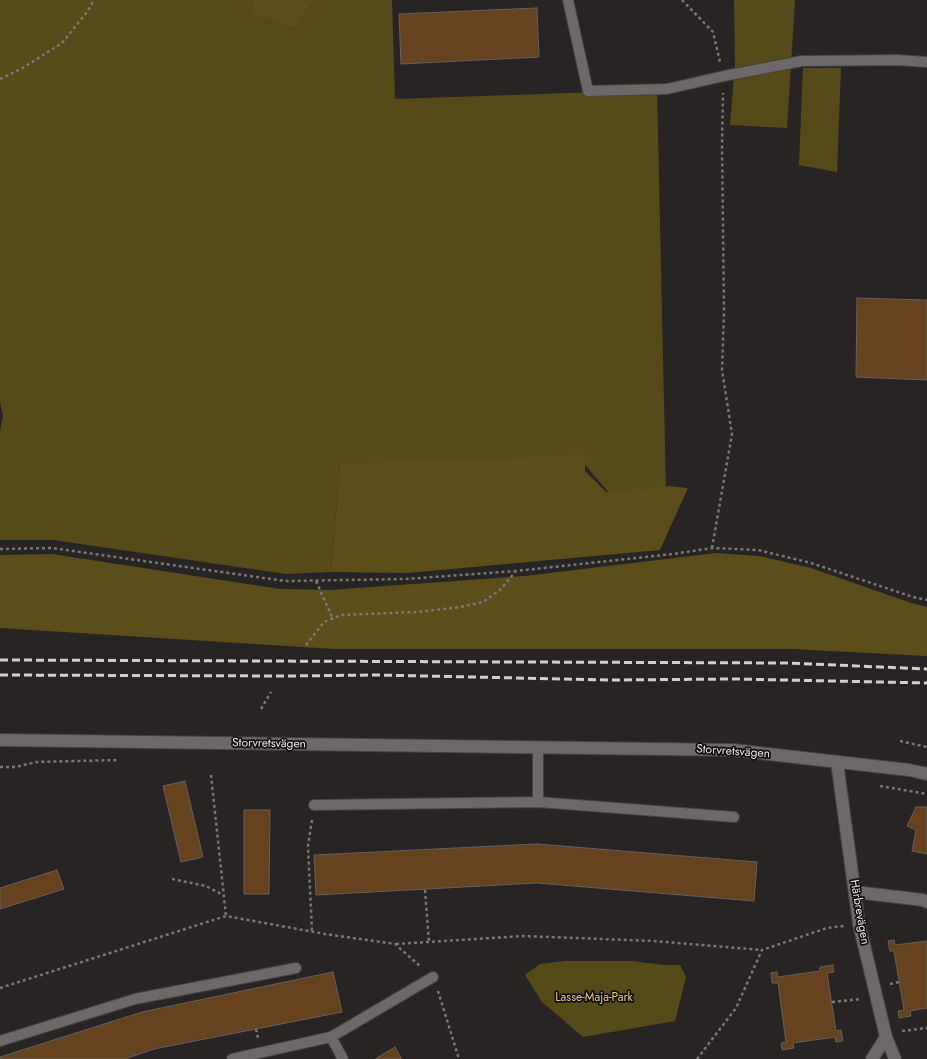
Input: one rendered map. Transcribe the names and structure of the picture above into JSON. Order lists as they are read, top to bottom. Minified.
{"streets":{"street":["Storvretsvägen","Härbrevägen"]},"crossings":[["Storvretsvägen","Härbrevägen"]],"parks":["Lasse-Maja-Park"]}
